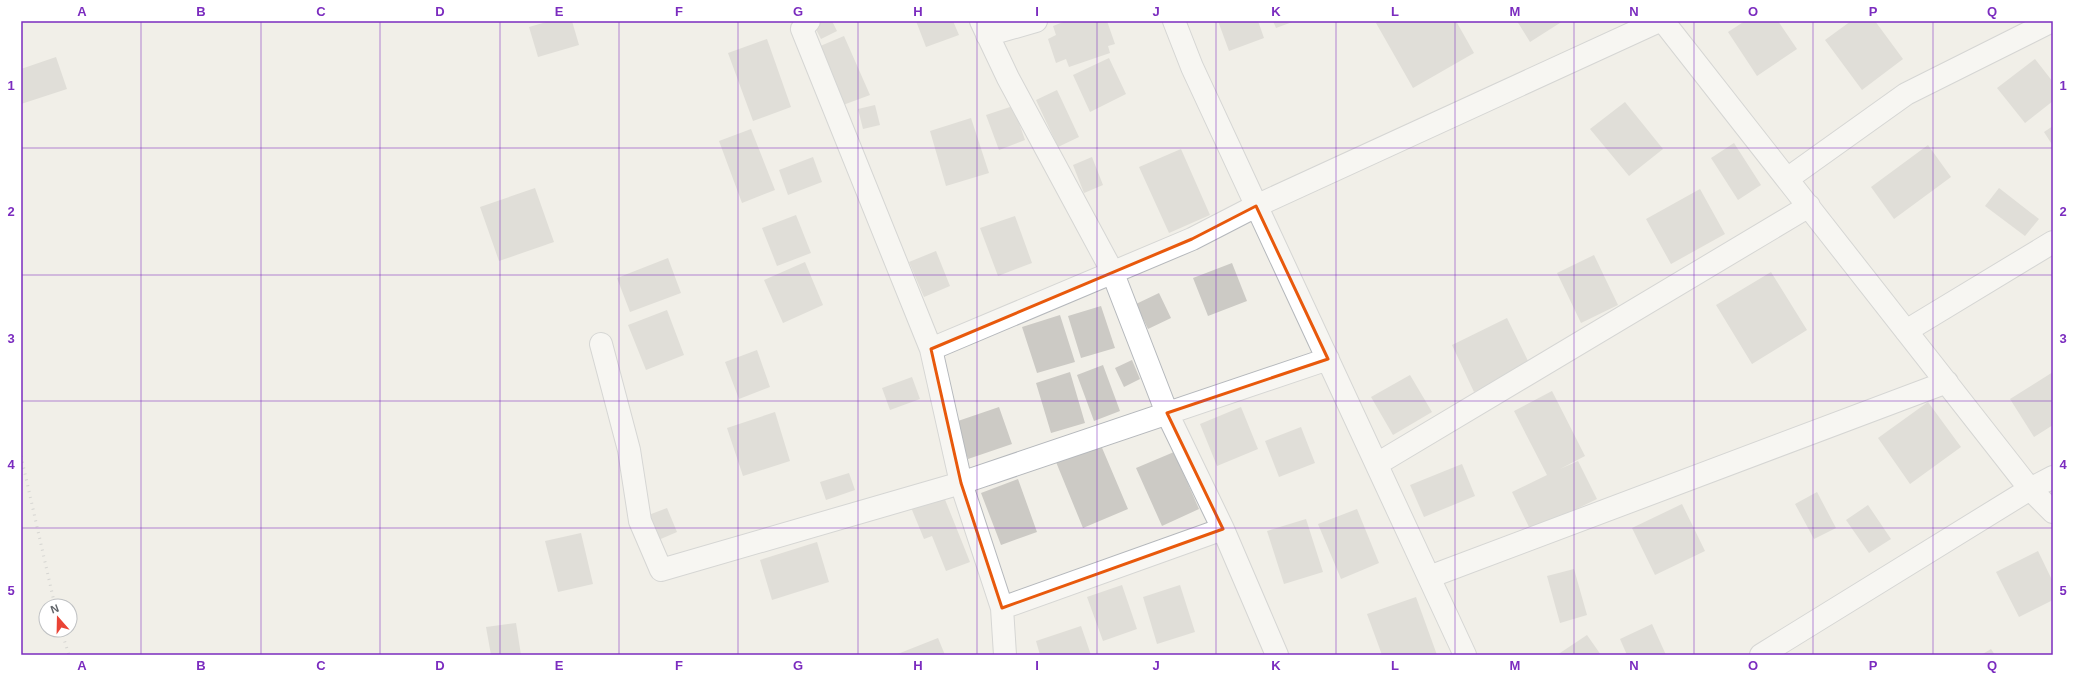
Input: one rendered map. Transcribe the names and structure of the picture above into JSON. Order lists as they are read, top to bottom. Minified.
{"north":"top","grid":{"columns":["A","B","C","D","E","F","G","H","I","J","K","L","M","N","O","P","Q"],"rows":["1","2","3","4","5"]}}
